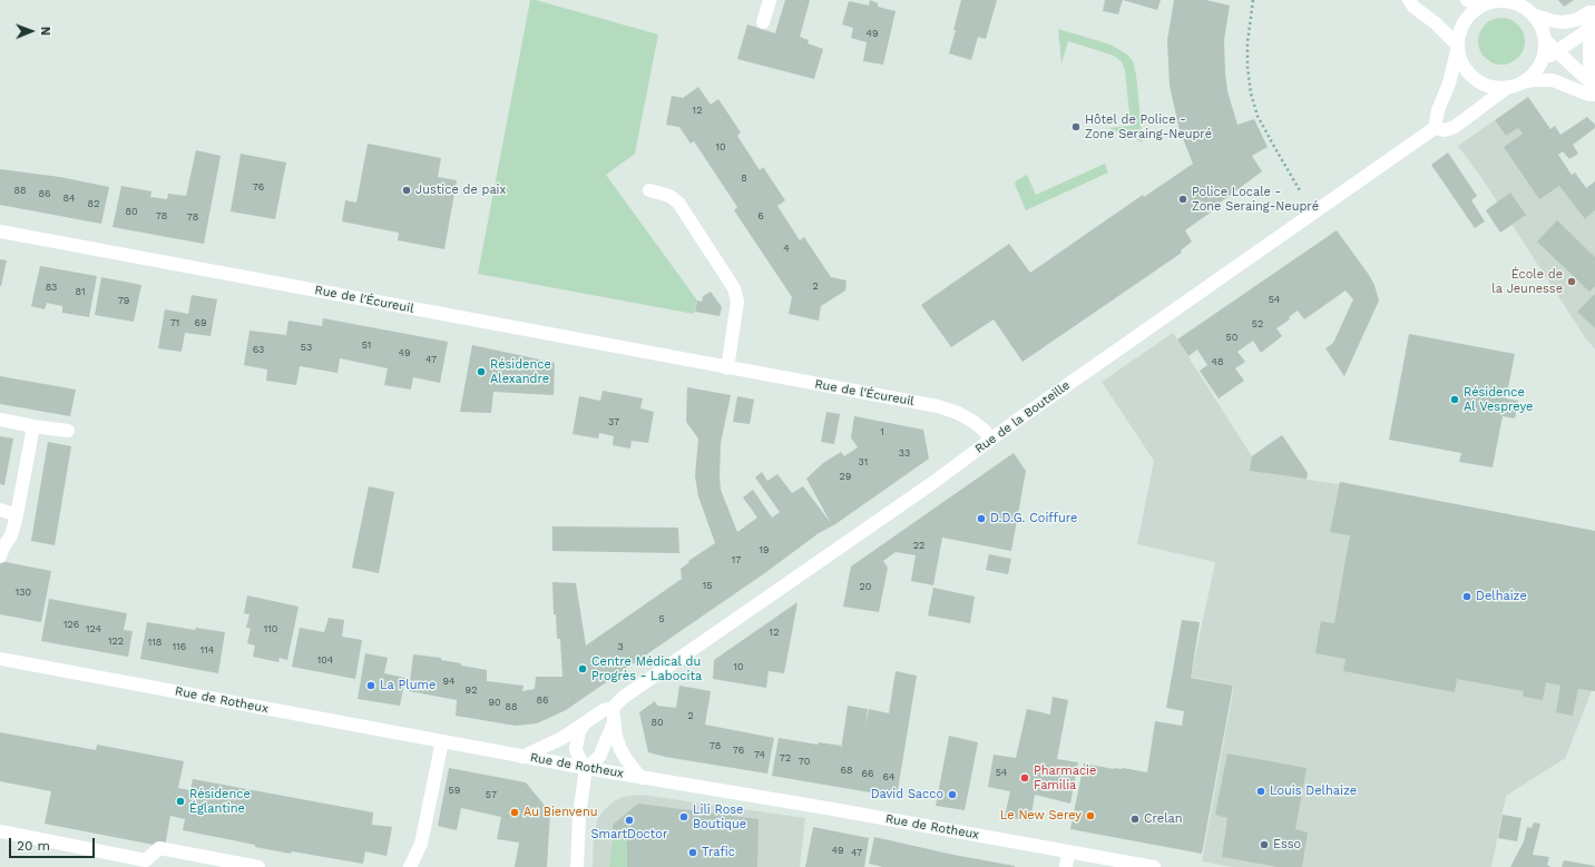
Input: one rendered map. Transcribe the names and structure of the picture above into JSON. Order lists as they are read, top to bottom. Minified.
{"streets":{"street":["Rue de l'Écureuil","Rue de la Bouteille","Rue de Rotheux"]},"crossings":[["Rue de l'Écureuil","Rue de la Bouteille"],["Rue de la Bouteille","Rue de Rotheux"]],"places":["Hôtel de Police - Zone Seraing-Neupré","Justice de paix","Police Locale - Zone Seraing-Neupré","École de la Jeunesse","Résidence Alexandre","Résidence Al Vespreye","D.D.G. Coiffure","Delhaize","Centre Médical du Progrès - Labocita","La Plume","Pharmacie Familia","Louis Delhaize","David Sacco","Résidence Églantine","Au Bienvenu","Le New Serey","Lili Rose Boutique","Crelan","SmartDoctor","Esso","Trafic"],"house_numbers":["49","12","10","8","76","88","86","84","82","80","78","6","78","4","2","83","81","54","79","71","69","52","50","51","53","63","49","47","48","37","1","33","31","29","22","19","17","15","20","130","5","126","124","110","12","122","118","116","3","114","104","10","94","92","86","90","88","2","80","78","76","74","72","70","68","54","66","64","59","57","49","47"],"scale_bar":"20 m","north":"right"}
